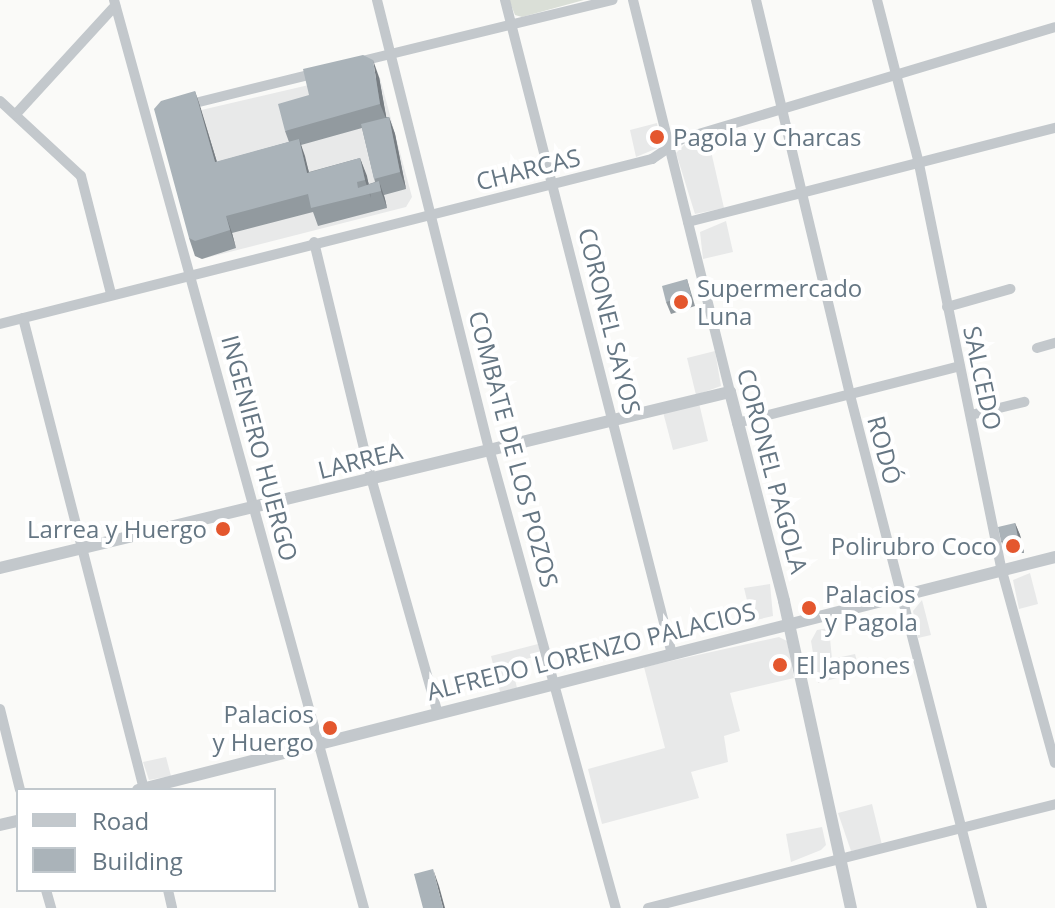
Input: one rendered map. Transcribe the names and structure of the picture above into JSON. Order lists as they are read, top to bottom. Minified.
{"streets":{"street":["CHARCAS","CORONEL SAYOS","SALCEDO","INGENIERO HUERGO","COMBATE DE LOS POZOS","RODÓ","LARREA","CORONEL PAGOLA","ALFREDO LORENZO PALACIOS"]},"crossings":[["CHARCAS","CORONEL SAYOS"],["CHARCAS","SALCEDO"],["CHARCAS","INGENIERO HUERGO"],["CHARCAS","COMBATE DE LOS POZOS"],["CHARCAS","RODÓ"],["CHARCAS","CORONEL PAGOLA"],["CORONEL SAYOS","LARREA"],["CORONEL SAYOS","ALFREDO LORENZO PALACIOS"],["SALCEDO","ALFREDO LORENZO PALACIOS"],["INGENIERO HUERGO","LARREA"],["INGENIERO HUERGO","ALFREDO LORENZO PALACIOS"],["COMBATE DE LOS POZOS","LARREA"],["COMBATE DE LOS POZOS","ALFREDO LORENZO PALACIOS"],["RODÓ","ALFREDO LORENZO PALACIOS"],["LARREA","CORONEL PAGOLA"],["CORONEL PAGOLA","ALFREDO LORENZO PALACIOS"]],"places":["Pagola y Charcas","Supermercado Luna","Larrea y Huergo","Polirubro Coco","Palacios y Pagola","El Japones","Palacios y Huergo"],"legend":["Road","Building"]}
